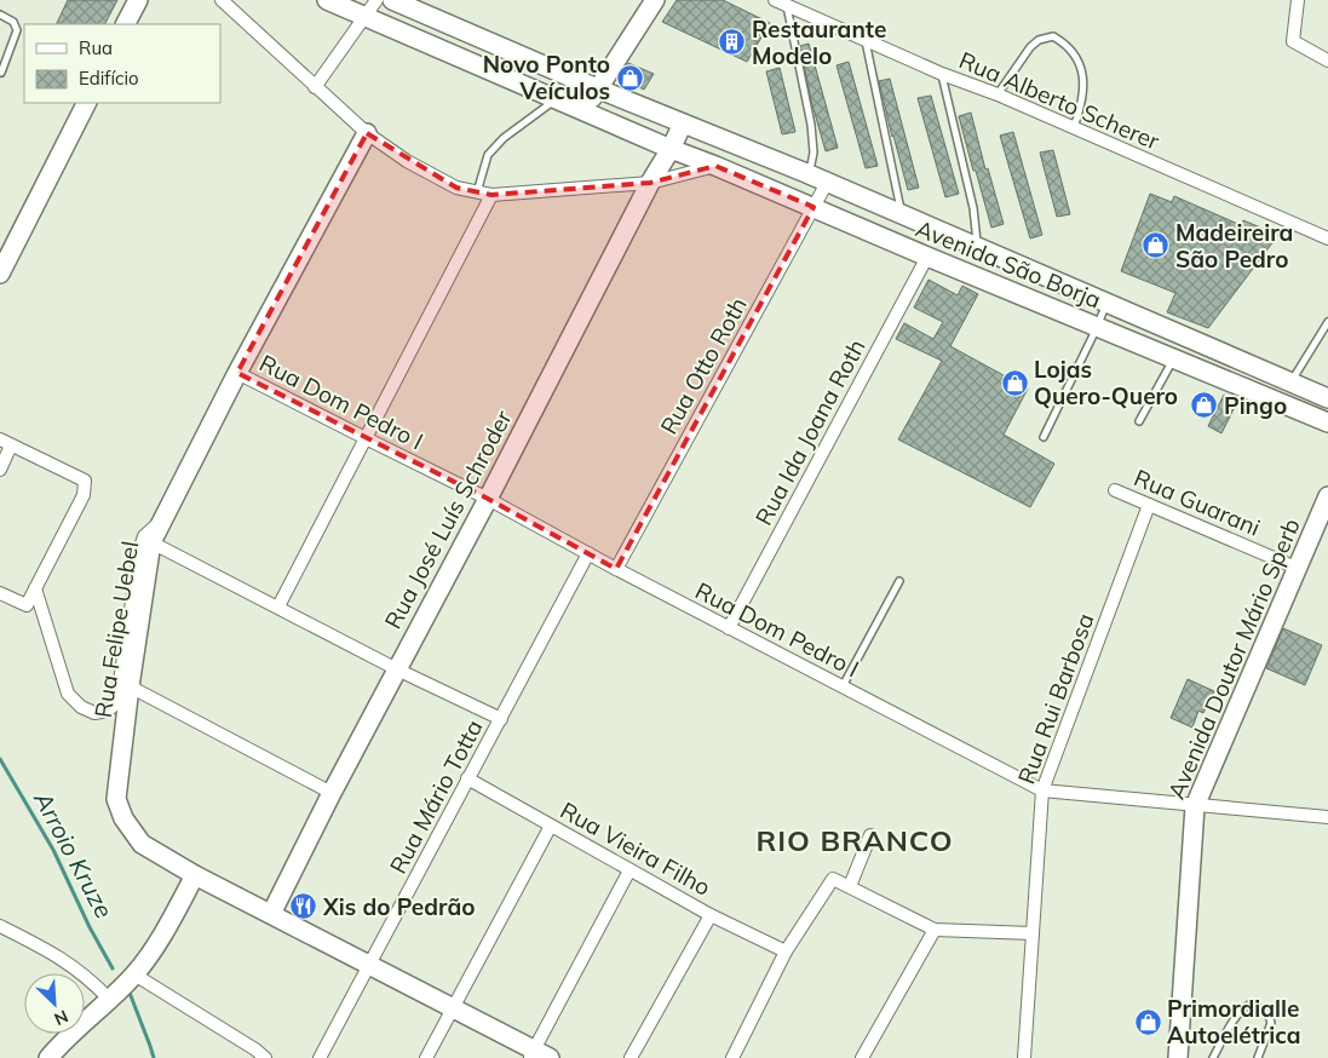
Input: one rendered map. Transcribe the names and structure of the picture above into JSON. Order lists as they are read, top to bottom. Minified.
{"streets":{"street":["Rua Alberto Scherer","Avenida São Borja","Rua Otto Roth","Rua Dom Pedro I","Rua Ida Joana Roth","Rua Guarani","Rua José Luís Schroder","Rua Felipe Uebel","Avenida Doutor Mário Sperb","Rua Rui Barbosa","Rua Mário Totta","Rua Vieira Filho"]},"crossings":[["Avenida São Borja","Rua Otto Roth"],["Avenida São Borja","Rua Ida Joana Roth"],["Avenida São Borja","Rua José Luís Schroder"],["Rua Otto Roth","Rua Dom Pedro I"],["Rua Dom Pedro I","Rua Ida Joana Roth"],["Rua Dom Pedro I","Rua José Luís Schroder"],["Rua Dom Pedro I","Rua Felipe Uebel"],["Rua Dom Pedro I","Avenida Doutor Mário Sperb"],["Rua Dom Pedro I","Rua Rui Barbosa"],["Rua Dom Pedro I","Rua Mário Totta"],["Rua Guarani","Avenida Doutor Mário Sperb"],["Rua Guarani","Rua Rui Barbosa"],["Rua José Luís Schroder","Rua Felipe Uebel"],["Rua Felipe Uebel","Rua Mário Totta"],["Rua Mário Totta","Rua Vieira Filho"]],"districts":["RIO BRANCO"],"water":["Arroio Kruze"],"places":{"building":["Restaurante Modelo"],"shop":["Novo Ponto Veículos","Madeireira São Pedro","Lojas Quero-Quero","Pingo","Primordialle Autoelétrica"],"restaurant":["Xis do Pedrão"]},"legend":["Rua","Edifício"],"north":"bottom right"}
